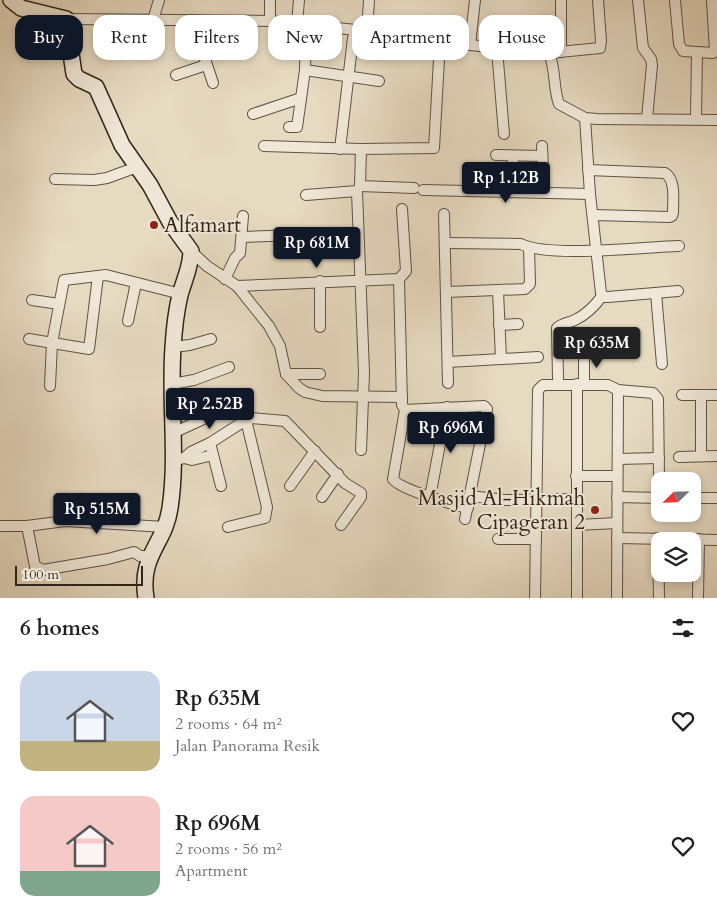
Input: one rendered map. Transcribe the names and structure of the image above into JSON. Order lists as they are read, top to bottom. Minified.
{"places":["Alfamart","Masjid Al-Hikmah Cipageran 2"],"scale_bar":"100 m","north":"bottom left","page":{"chip":["Buy","Rent","Filters","New","Apartment","House"],"price":["Rp 1.12B","Rp 681M","Rp 635M","Rp 2.52B","Rp 696M","Rp 515M"],"scale":"100 m","heading":"6 homes","list":[{"name":"Rp 635M","note":"2 rooms · 64 m² · Jalan Panorama Resik"},{"name":"Rp 696M","note":"2 rooms · 56 m² · Apartment"}]}}
